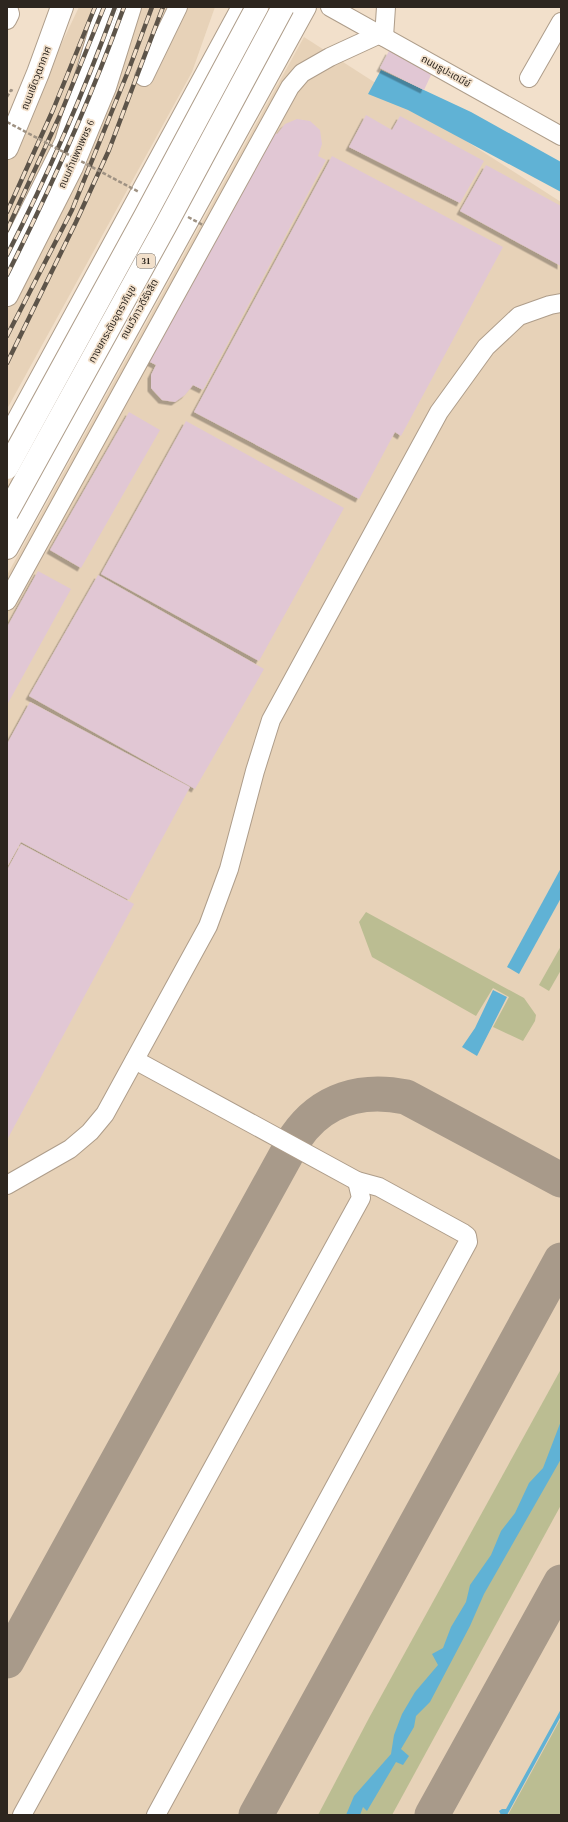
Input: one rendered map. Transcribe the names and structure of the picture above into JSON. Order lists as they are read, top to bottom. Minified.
{"streets":{"main road":["ถนนเชิดวุฒากาศ","ถนนกำแพงเพชร 6","31","ถนนวิภาวดีรังสิต","ทางยกระดับอุตราภิมุข"],"street":["ถนนธูปะเตมีย์"]}}
